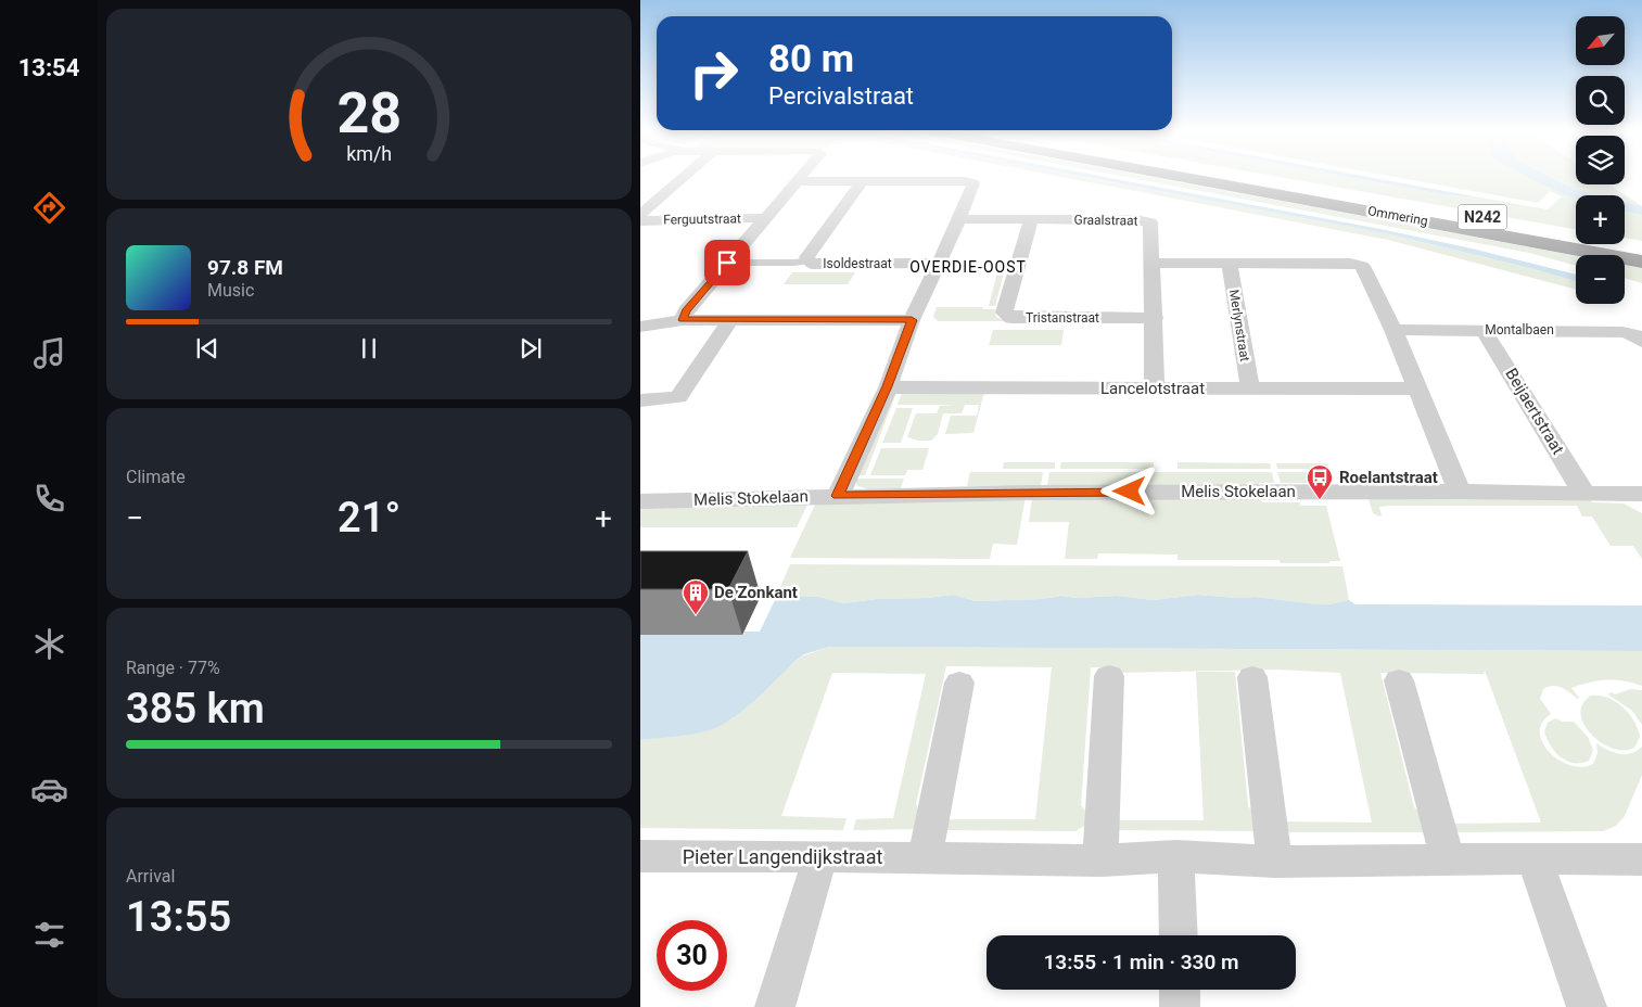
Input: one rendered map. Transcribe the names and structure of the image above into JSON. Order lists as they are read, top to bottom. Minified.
{"streets":{"highway":["Ommering","N242"],"street":["Ferguutstraat","Graalstraat","Isoldestraat","Tristanstraat","Merlynstraat","Montalbaen","Lancelotstraat","Beijaertstraat","Melis Stokelaan","Pieter Langendijkstraat"]},"crossings":[["Ommering","N242"],["Graalstraat","Tristanstraat"],["Graalstraat","Lancelotstraat"],["Merlynstraat","Lancelotstraat"],["Montalbaen","Beijaertstraat"],["Beijaertstraat","Melis Stokelaan"]],"districts":["OVERDIE-OOST"],"places":{"bus stop":["Roelantstraat"],"building":["De Zonkant"]},"north":"bottom left","page":{"tabs":"13:54","map_buttons":["+","−"],"turn":["80 m","Percivalstraat"],"song":["97.8 FM","Music"],"tile":["Climate",["Range · 77%","385 km"],["Arrival","13:55"]],"heat":["−","21°","+"],"limit":"30","trip":"13:55 · 1 min · 330 m","gauge":["28","km/h"]}}
